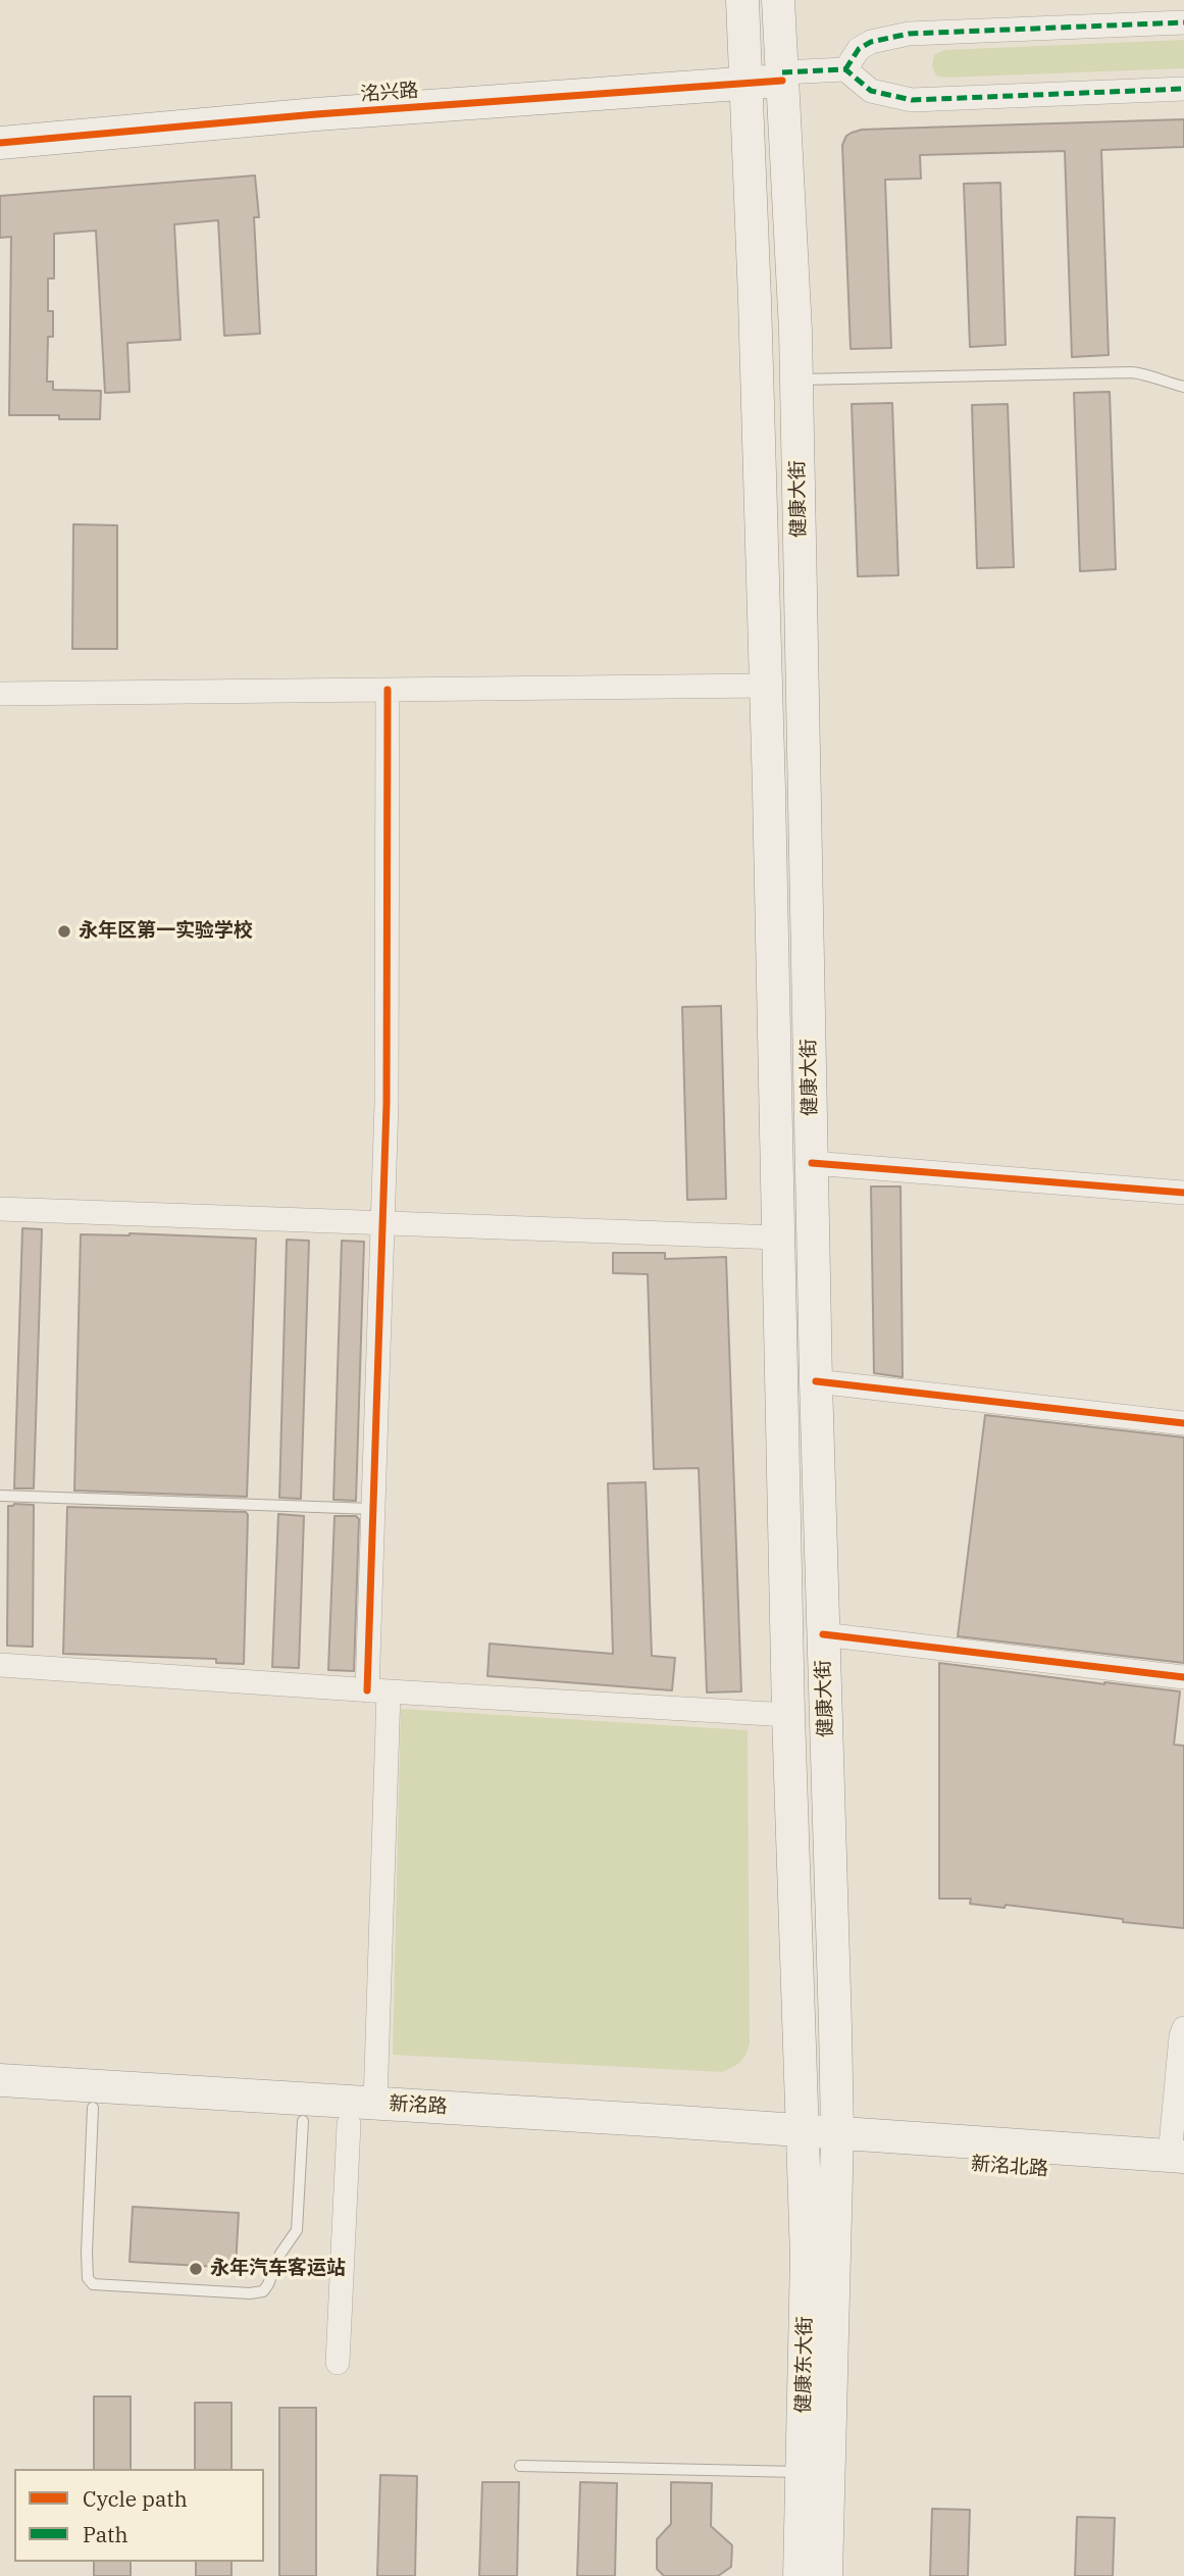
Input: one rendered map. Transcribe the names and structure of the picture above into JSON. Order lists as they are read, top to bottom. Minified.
{"streets":{"main road":["洺兴路","健康大街","新洺路","新洺北路","健康东大街"]},"crossings":[["洺兴路","健康大街"],["健康大街","新洺路"],["健康大街","新洺北路"],["健康大街","健康东大街"],["新洺路","新洺北路"],["新洺路","健康东大街"],["新洺北路","健康东大街"]],"places":["永年区第一实验学校","永年汽车客运站"],"legend":["Cycle path","Path"]}
